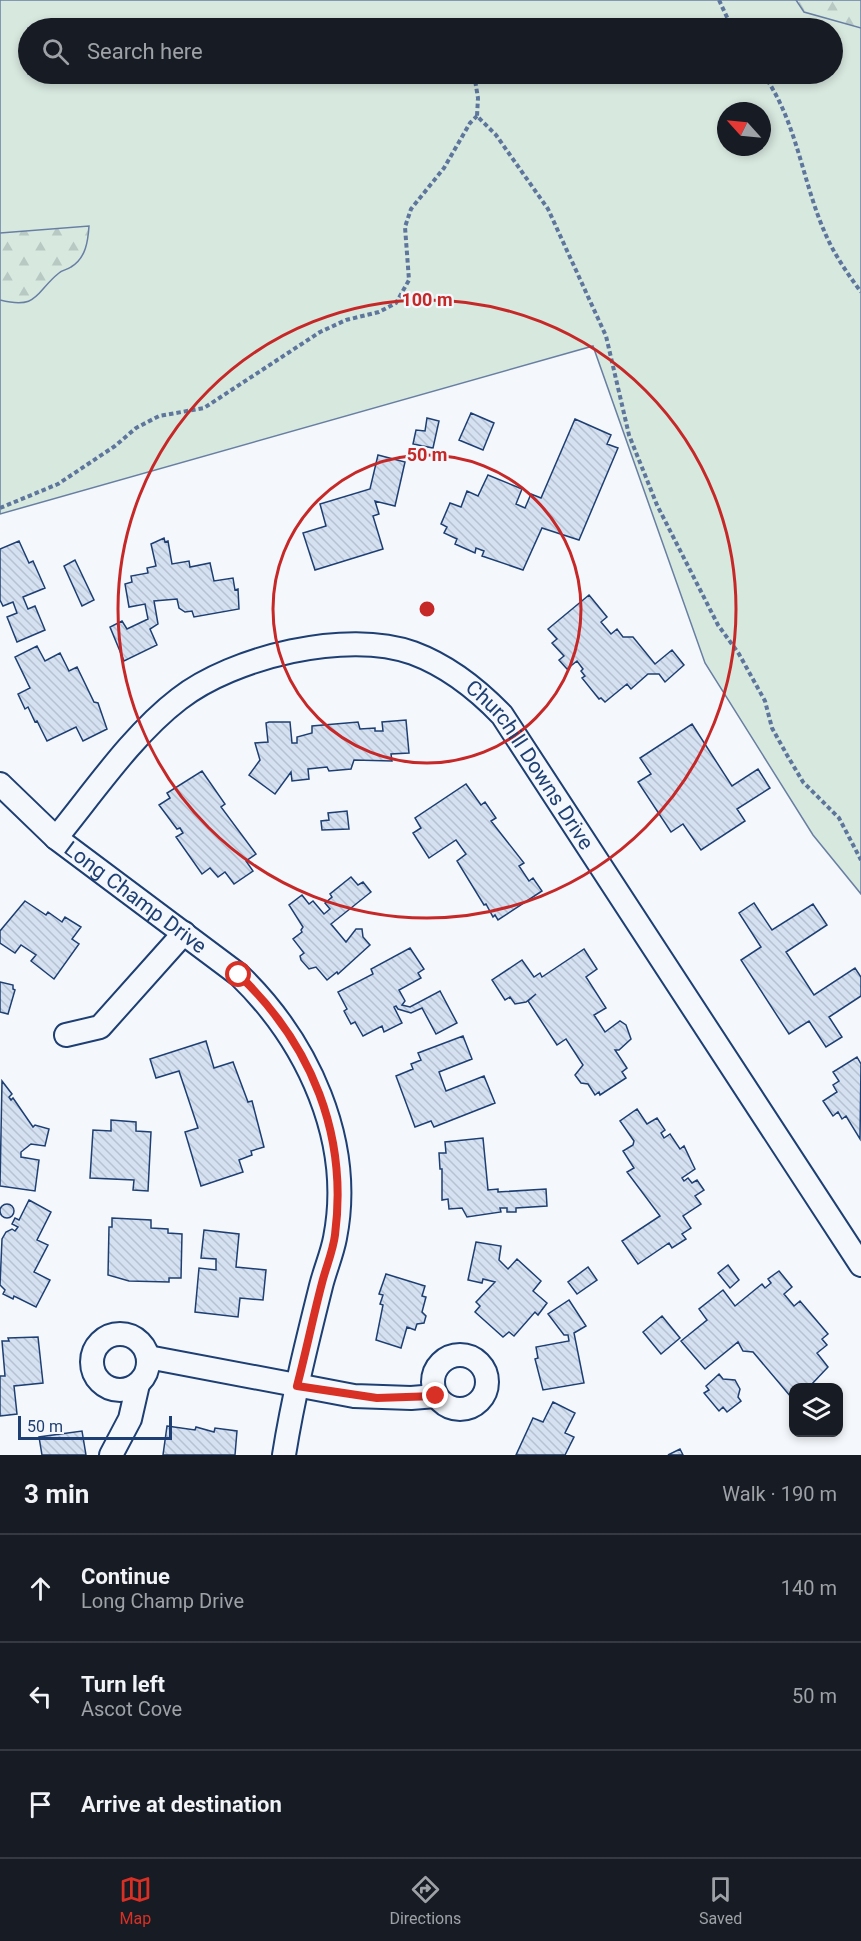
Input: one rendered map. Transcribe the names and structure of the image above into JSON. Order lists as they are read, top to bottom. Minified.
{"streets":{"street":["Churchill Downs Drive","Long Champ Drive"]},"crossings":[["Churchill Downs Drive","Long Champ Drive"]],"scale_bar":"50 m","north":"top left","page":{"search":"Search here","scale":"50 m","heading":["3 min","Walk · 190 m"],"list":[["Continue","Long Champ Drive","140 m"],["Turn left","Ascot Cove","50 m"],"Arrive at destination"],"nav":["Map","Directions","Saved"]},"rings":["100 m","50 m"]}
